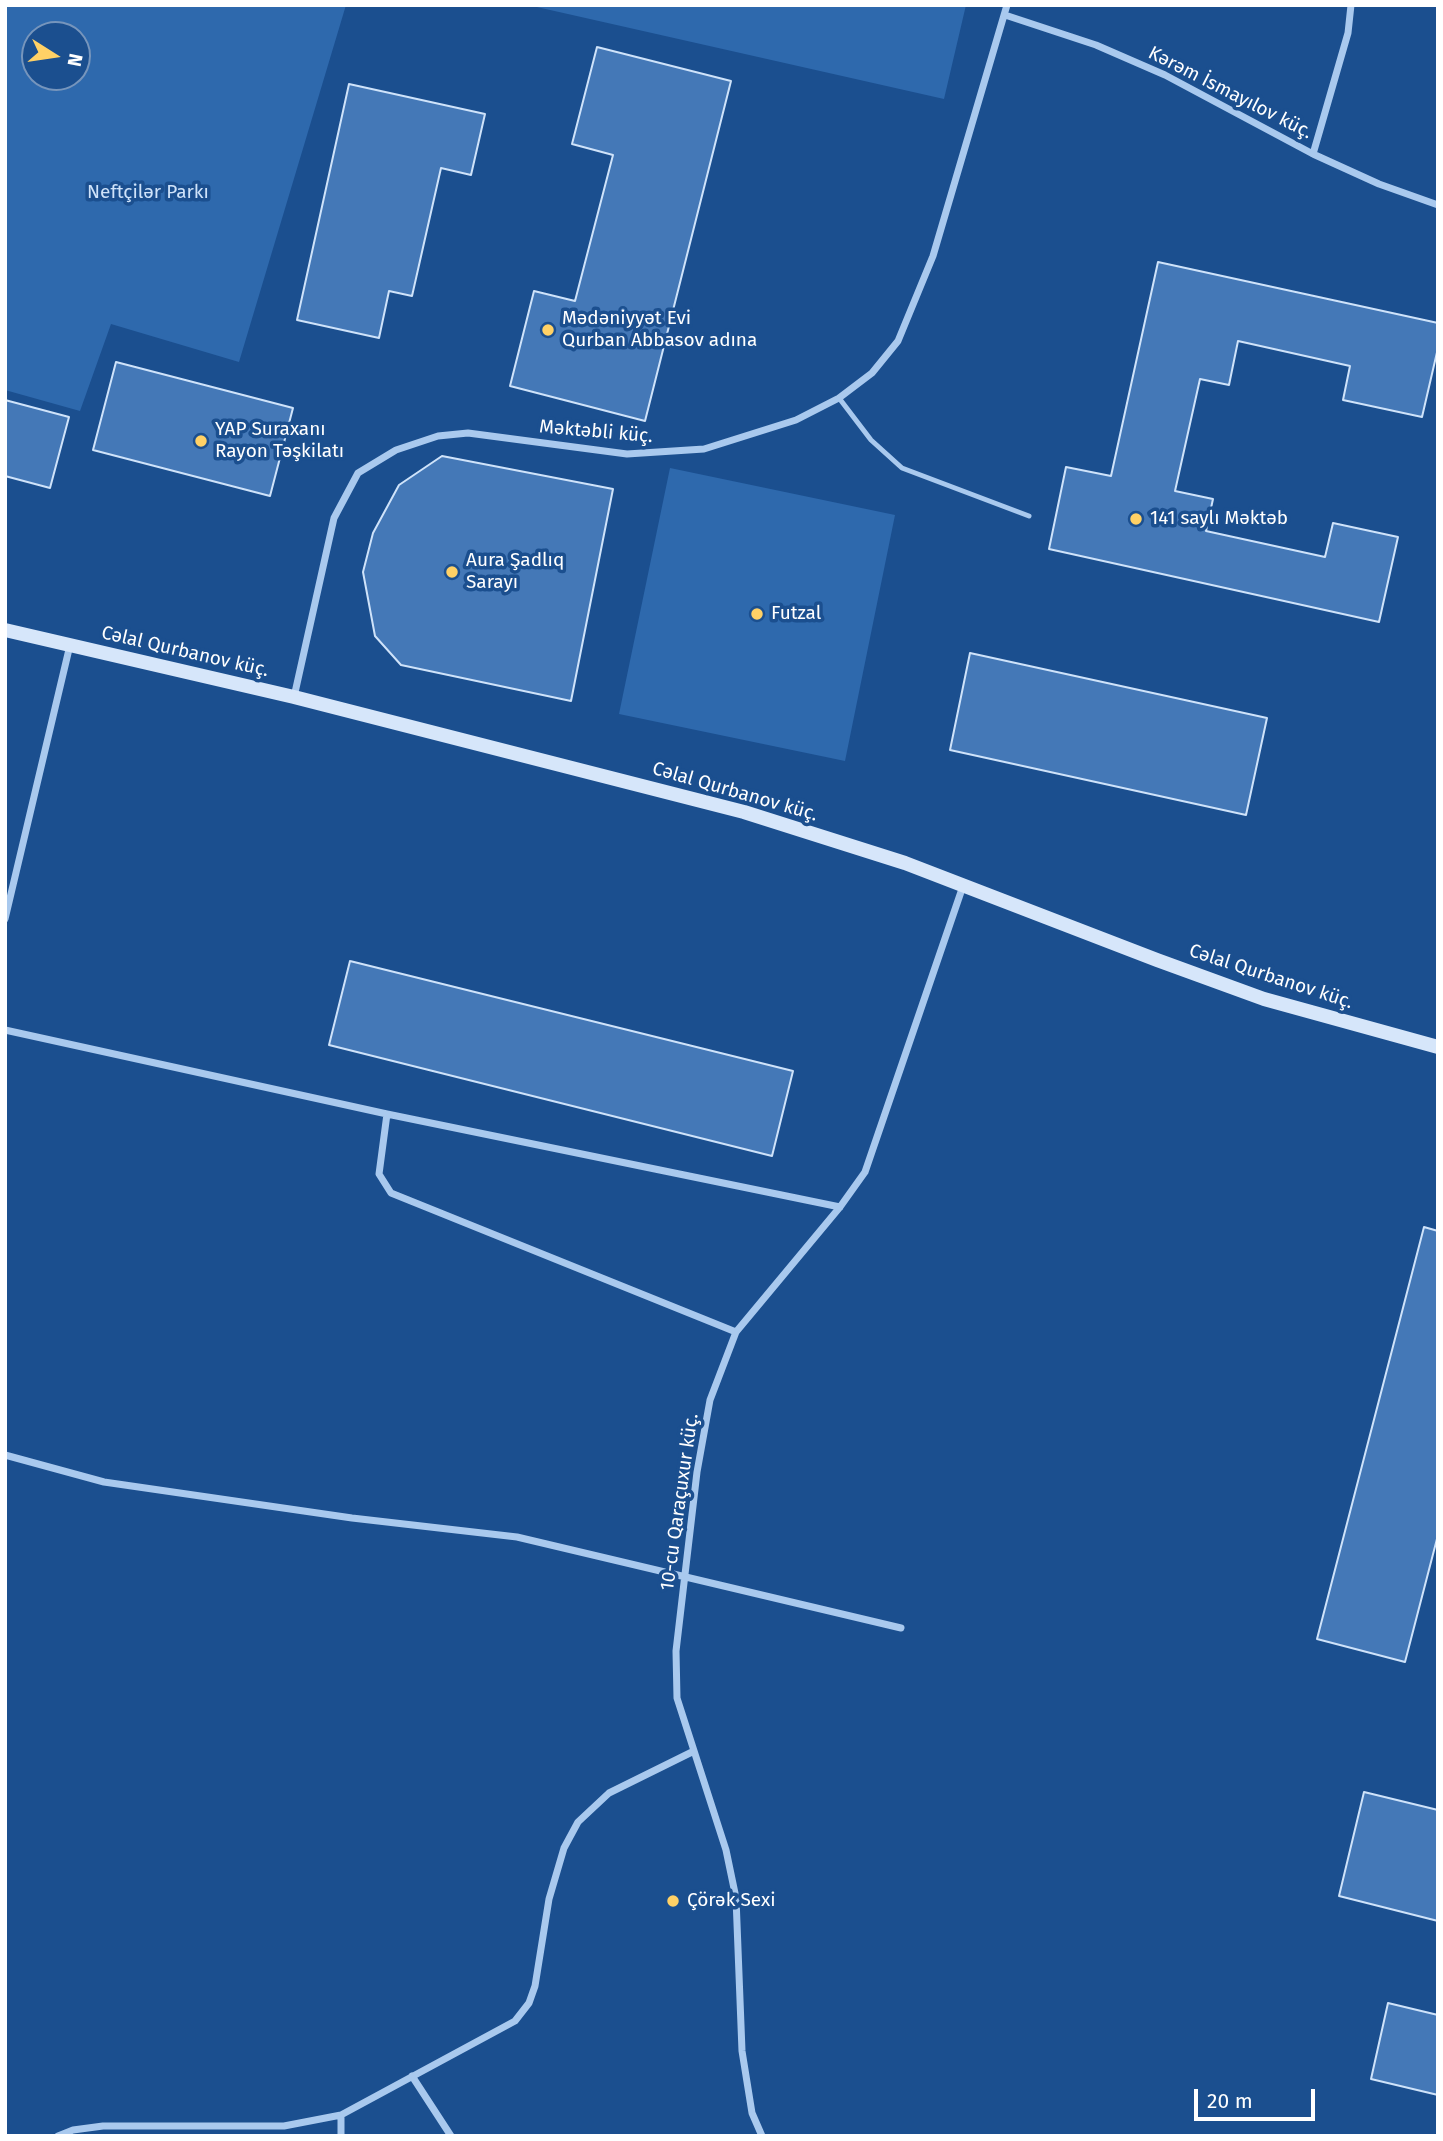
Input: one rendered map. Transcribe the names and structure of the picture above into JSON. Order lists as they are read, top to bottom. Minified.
{"streets":{"street":["Kərəm İsmayılov küç.","Məktəbli küç.","Cəlal Qurbanov küç.","10-cu Qaraçuxur küç."]},"crossings":[["Kərəm İsmayılov küç.","Məktəbli küç."],["Məktəbli küç.","Cəlal Qurbanov küç."],["Cəlal Qurbanov küç.","10-cu Qaraçuxur küç."]],"parks":["Neftçilər Parkı"],"places":["Mədəniyyət Evi Qurban Abbasov adına","YAP Suraxanı Rayon Təşkilatı","141 saylı Məktəb","Aura Şadlıq Sarayı","Futzal","Çörək Sexi"],"scale_bar":"20 m","north":"right"}
